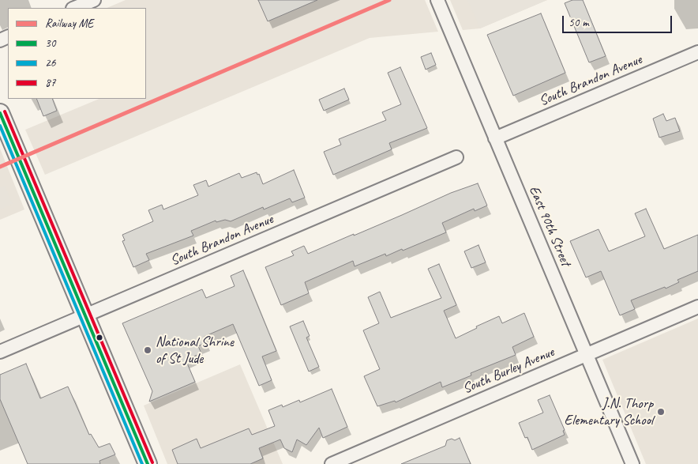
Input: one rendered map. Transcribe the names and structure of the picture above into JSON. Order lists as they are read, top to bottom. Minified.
{"streets":{"street":["South Brandon Avenue","East 90th Street","South Burley Avenue"]},"crossings":[["South Brandon Avenue","East 90th Street"],["East 90th Street","South Burley Avenue"]],"places":["National Shrine of St Jude","J.N. Thorp Elementary School"],"lines":["rail line ME","transit line 87","transit line 30","transit line 26"],"legend":["Railway ME","30","26","87"],"scale_bar":"50 m"}
